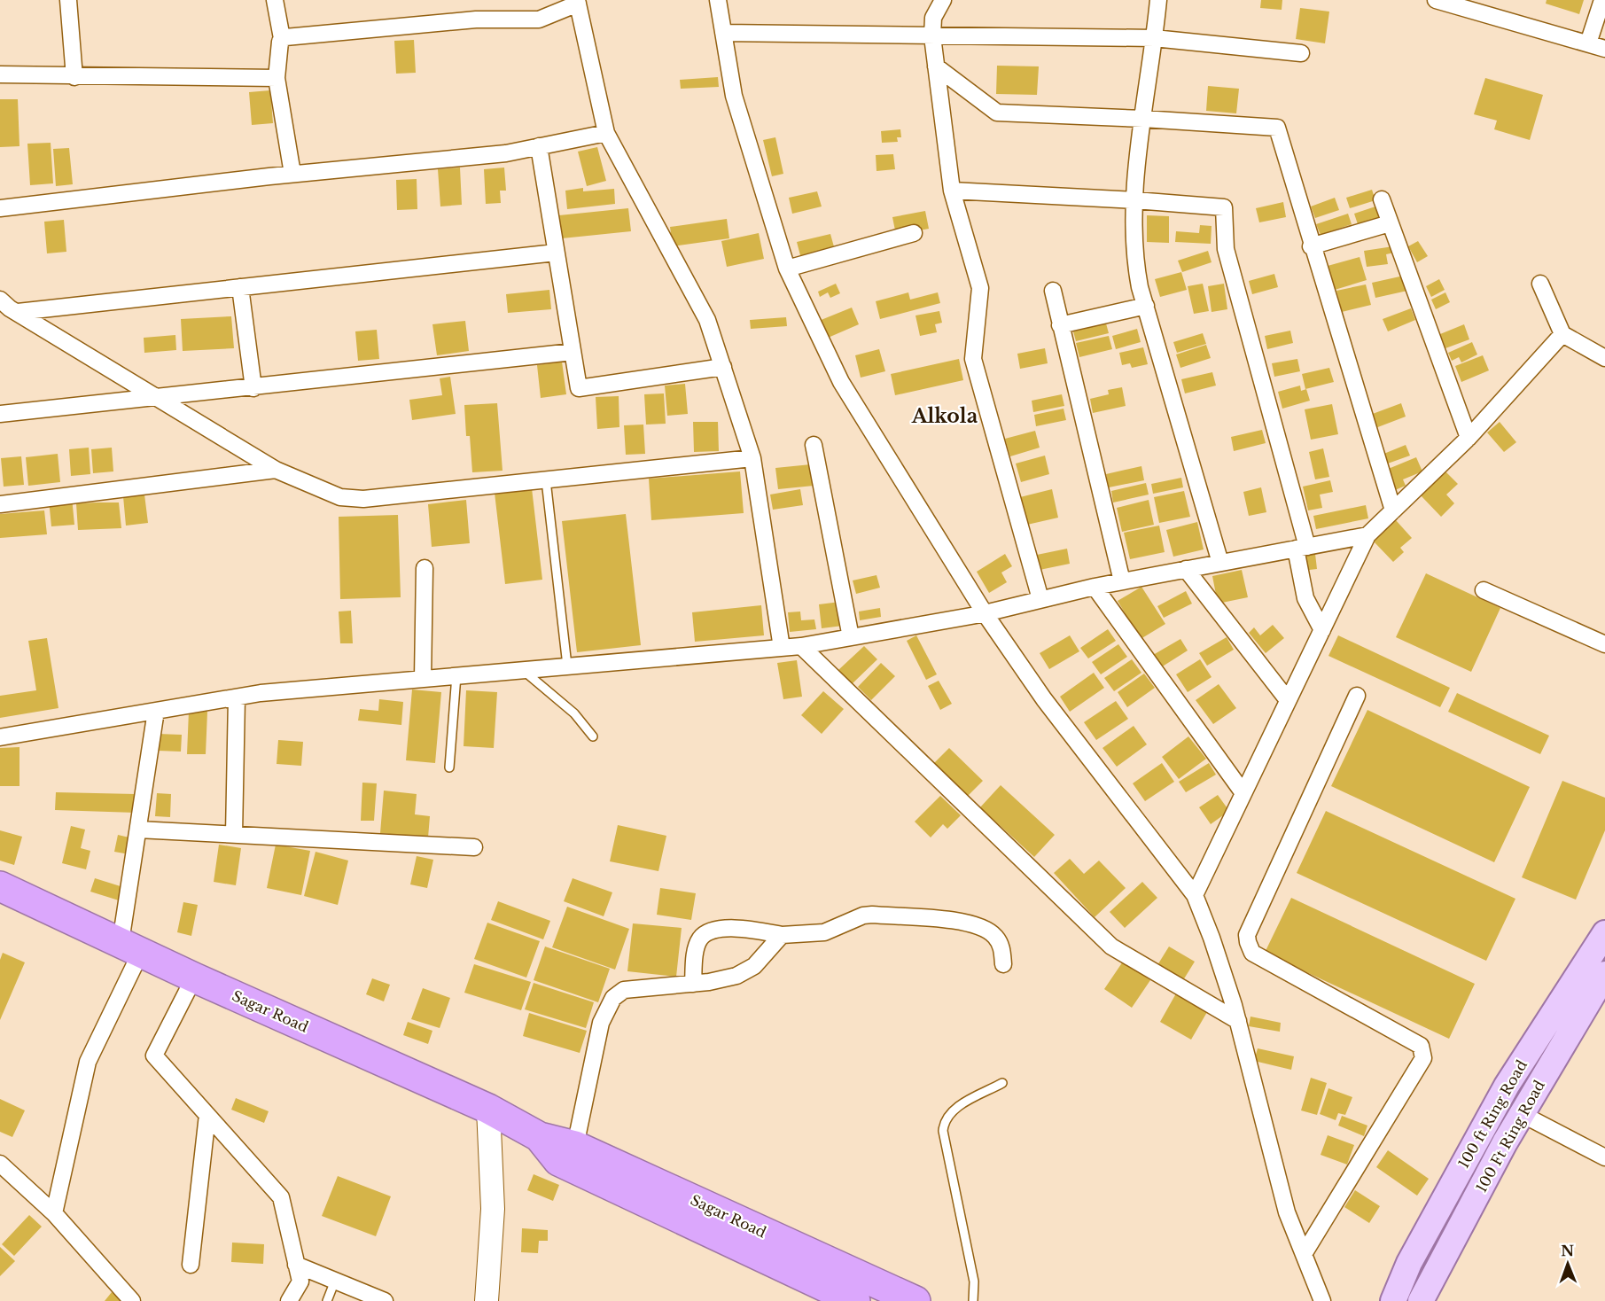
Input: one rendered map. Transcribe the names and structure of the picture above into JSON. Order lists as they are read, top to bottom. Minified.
{"streets":{"highway":["Sagar Road"],"main road":["100 ft Ring Road","100 Ft Ring Road"]},"districts":["Alkola"],"north":"top"}
